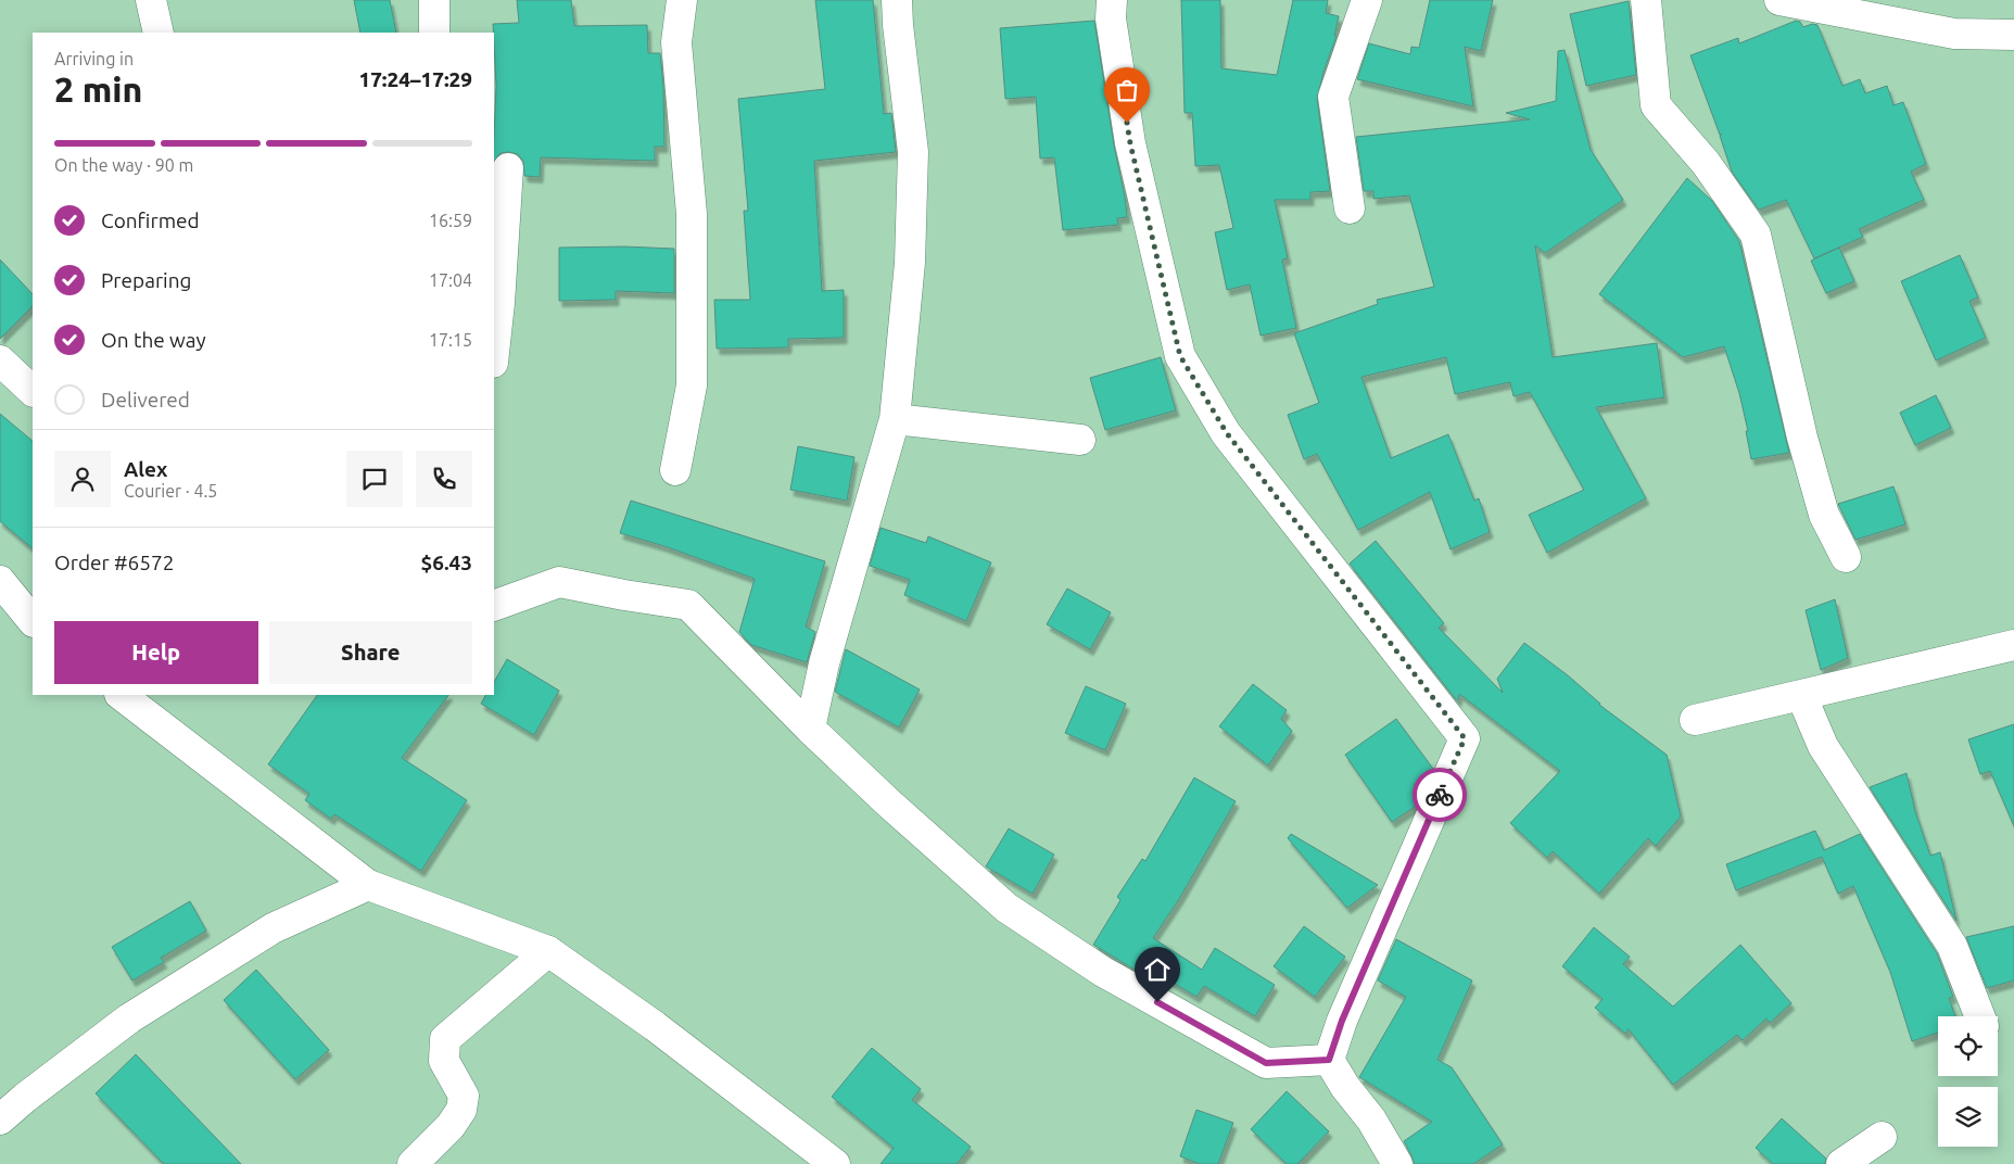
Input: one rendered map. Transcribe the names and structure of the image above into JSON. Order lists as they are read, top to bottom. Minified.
{"page":{"heading":["2 min","Arriving in","17:24–17:29"],"panel":["Alex","Courier · 4.5","Order #6572","$6.43"],"bar":"On the way · 90 m","list":[["Confirmed","16:59"],["Preparing","17:04"],["On the way","17:15"],"Delivered"],"buttons":["Help","Share"]}}
